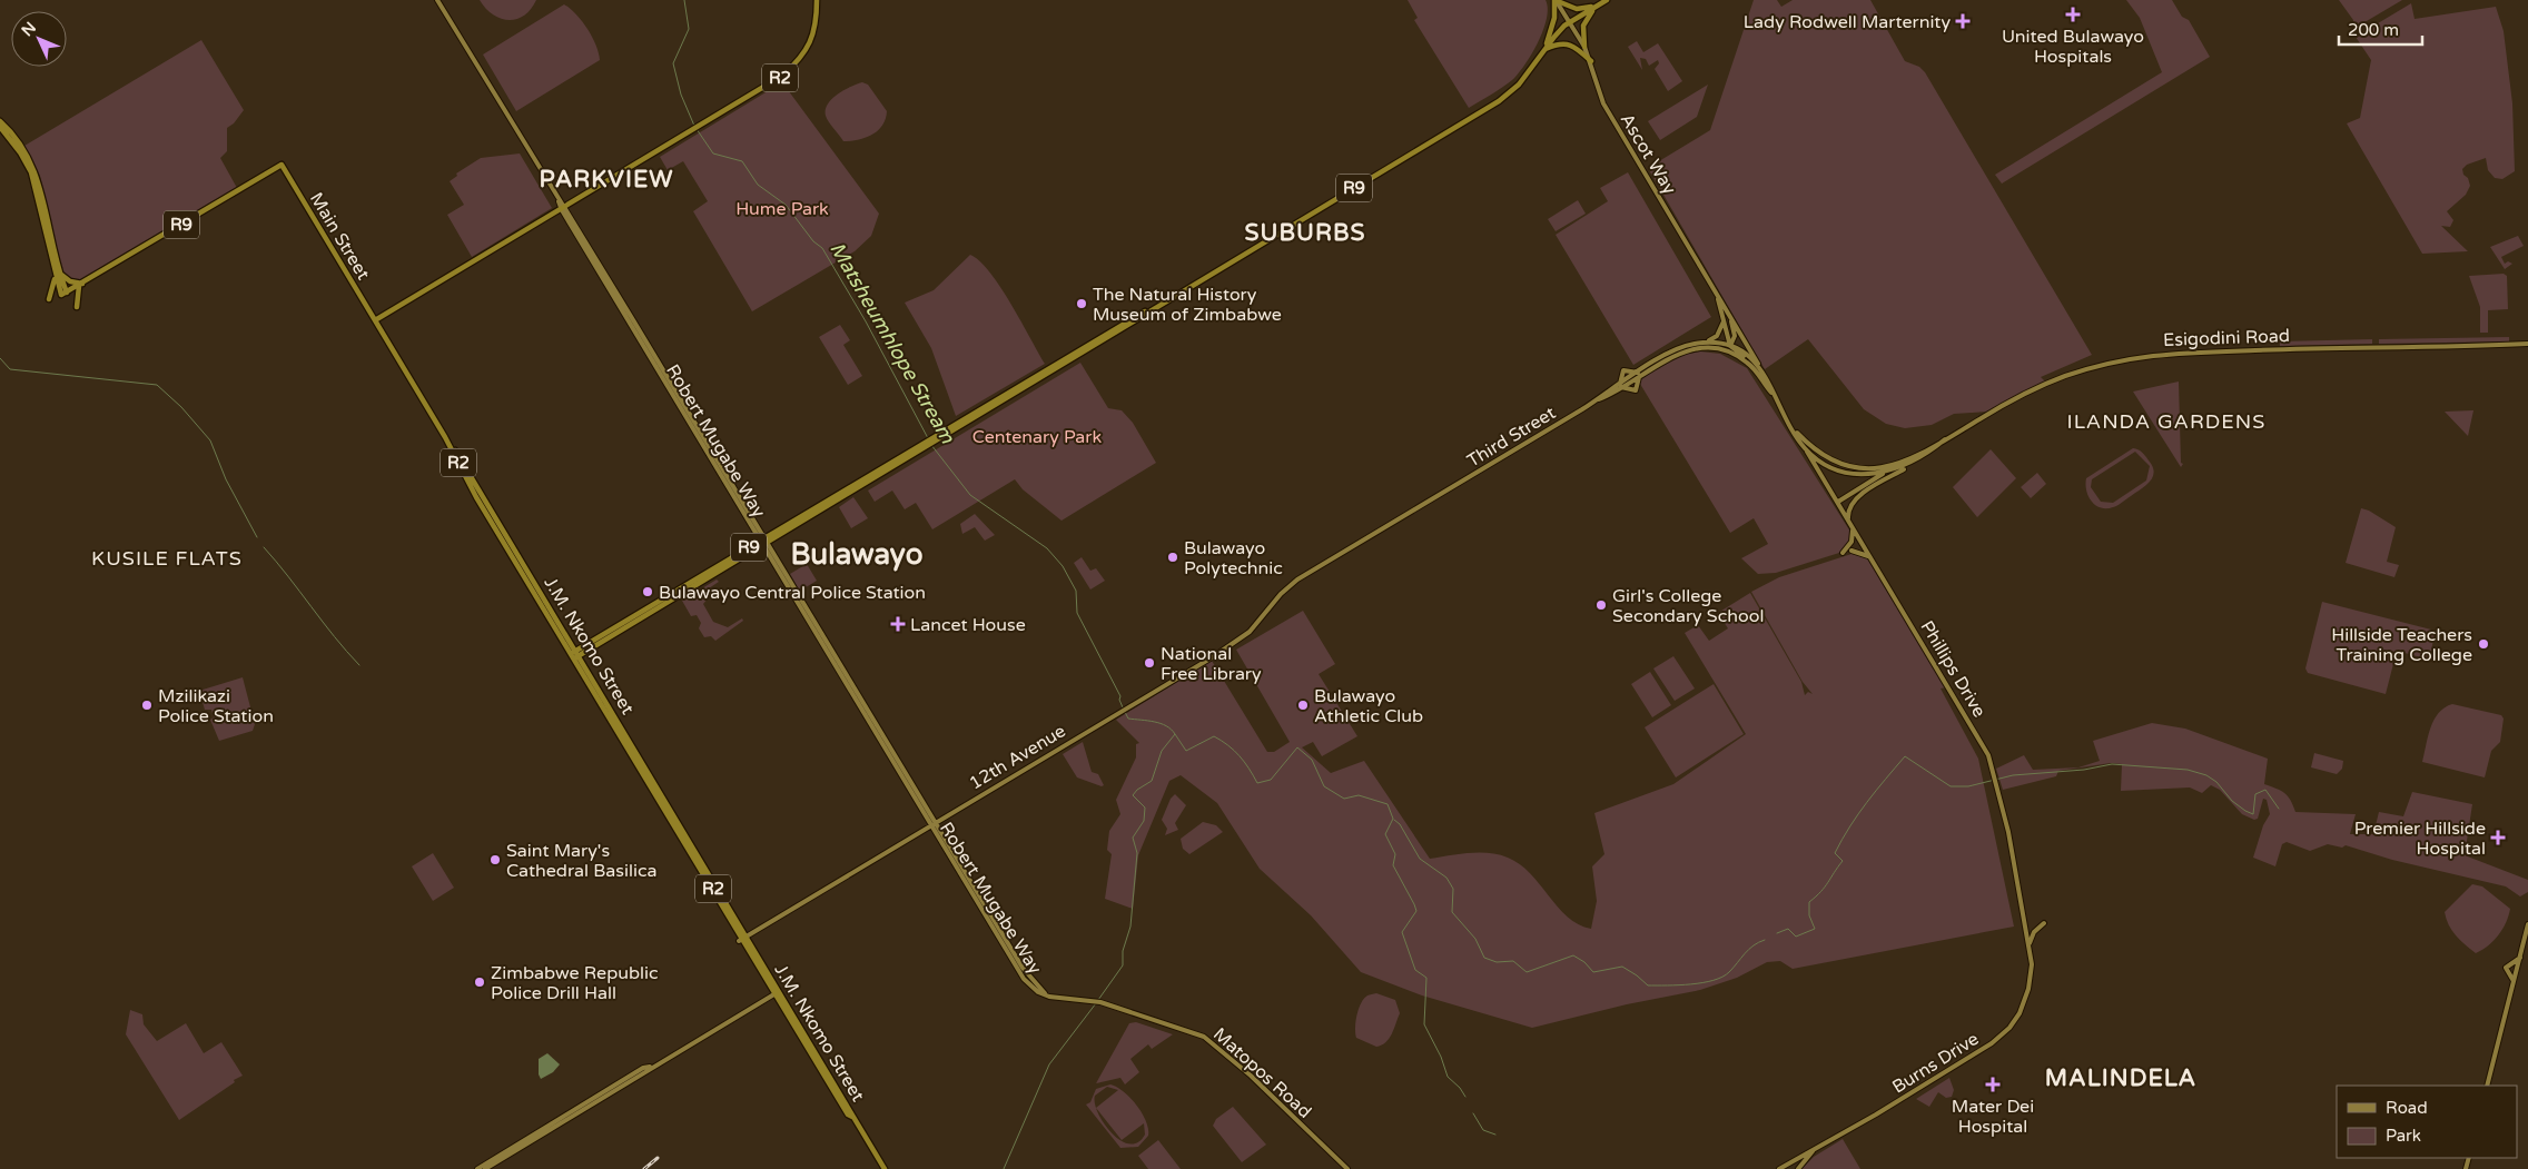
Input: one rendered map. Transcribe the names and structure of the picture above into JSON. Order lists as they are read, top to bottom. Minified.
{"streets":{"highway":["R2","R9","Main Street","J.M. Nkomo Street"],"main road":["Ascot Way","Esigodini Road","Third Street","Robert Mugabe Way","Phillips Drive","12th Avenue","Burns Drive","Matopos Road"]},"crossings":[["R2","Main Street"],["R2","Robert Mugabe Way"],["R2","J.M. Nkomo Street"],["Ascot Way","R9"],["Ascot Way","Esigodini Road"],["R9","Main Street"],["R9","Robert Mugabe Way"],["R9","J.M. Nkomo Street"],["Main Street","J.M. Nkomo Street"],["Esigodini Road","Third Street"],["Esigodini Road","Phillips Drive"],["Third Street","12th Avenue"],["Robert Mugabe Way","12th Avenue"],["Robert Mugabe Way","Matopos Road"],["J.M. Nkomo Street","12th Avenue"],["Phillips Drive","Burns Drive"]],"districts":["PARKVIEW","SUBURBS","ILANDA GARDENS","Bulawayo","KUSILE FLATS","MALINDELA"],"water":["Matsheumhlope Stream"],"parks":["Hume Park","Centenary Park"],"places":{"health":["United Bulawayo Hospitals","Lady Rodwell Marternity","Lancet House","Premier Hillside Hospital","Mater Dei Hospital"],"other":["The Natural History Museum of Zimbabwe","Bulawayo Polytechnic","Bulawayo Central Police Station","Girl's College Secondary School","Hillside Teachers Training College","National Free Library","Mzilikazi Police Station","Bulawayo Athletic Club","Saint Mary's Cathedral Basilica","Zimbabwe Republic Police Drill Hall"]},"legend":["Road","Park"],"scale_bar":"200 m","north":"top left"}
